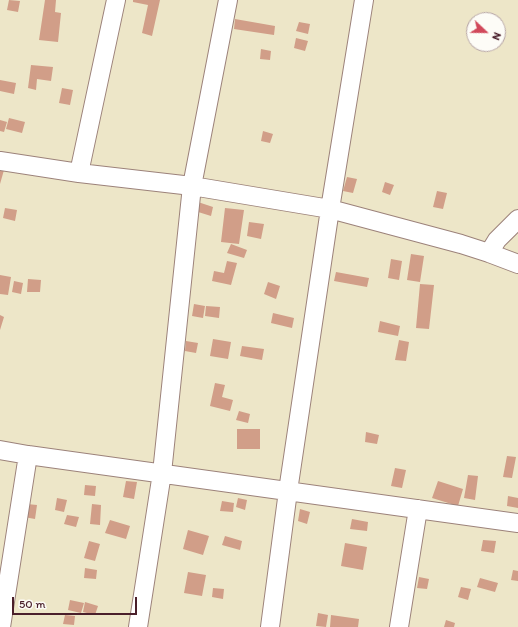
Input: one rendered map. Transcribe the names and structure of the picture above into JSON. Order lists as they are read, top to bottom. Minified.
{"scale_bar":"50 m","north":"right"}
